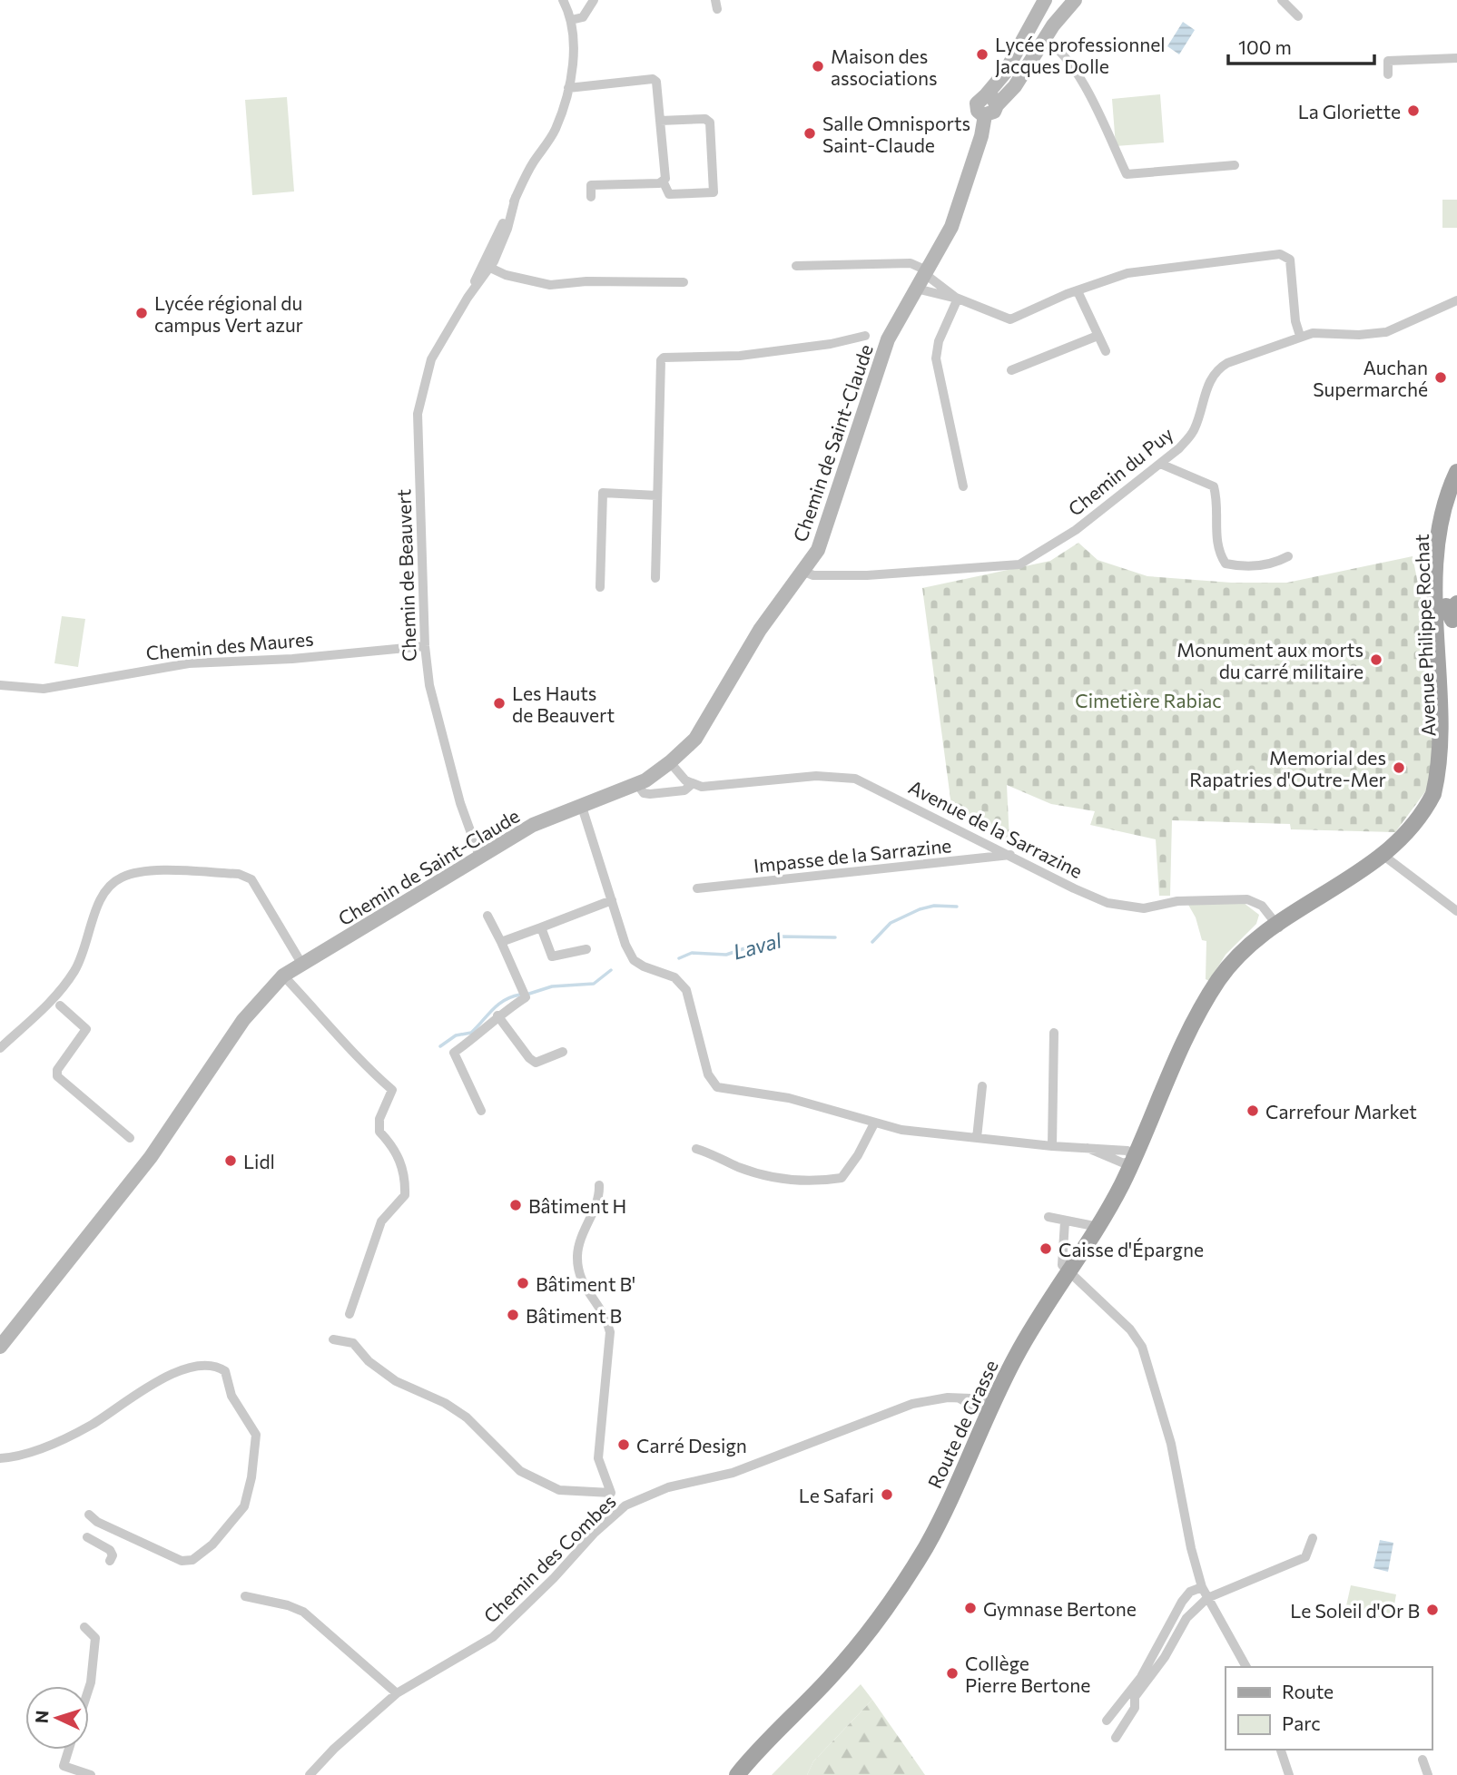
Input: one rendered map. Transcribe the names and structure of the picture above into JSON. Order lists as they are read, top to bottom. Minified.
{"streets":{"main road":["Avenue Philippe Rochat","Route de Grasse"],"street":["Chemin de Saint-Claude","Chemin du Puy","Chemin de Beauvert","Chemin des Maures","Avenue de la Sarrazine","Impasse de la Sarrazine","Chemin des Combes"]},"crossings":[["Chemin de Saint-Claude","Chemin du Puy"],["Chemin de Saint-Claude","Chemin de Beauvert"],["Chemin de Saint-Claude","Avenue de la Sarrazine"],["Chemin de Beauvert","Chemin des Maures"],["Avenue Philippe Rochat","Avenue de la Sarrazine"],["Avenue Philippe Rochat","Route de Grasse"],["Avenue de la Sarrazine","Impasse de la Sarrazine"],["Avenue de la Sarrazine","Route de Grasse"],["Route de Grasse","Chemin des Combes"]],"water":["Laval"],"parks":["Cimetière Rabiac"],"places":["Lycée professionnel Jacques Dolle","Maison des associations","La Gloriette","Salle Omnisports Saint-Claude","Lycée régional du campus Vert azur","Auchan Supermarché","Monument aux morts du carré militaire","Les Hauts de Beauvert","Memorial des Rapatries d'Outre-Mer","Carrefour Market","Lidl","Bâtiment H","Caisse d'Épargne","Bâtiment B'","Bâtiment B","Carré Design","Le Safari","Gymnase Bertone","Le Soleil d'Or B","Collège Pierre Bertone"],"legend":["Route","Parc"],"scale_bar":"100 m","north":"left"}
